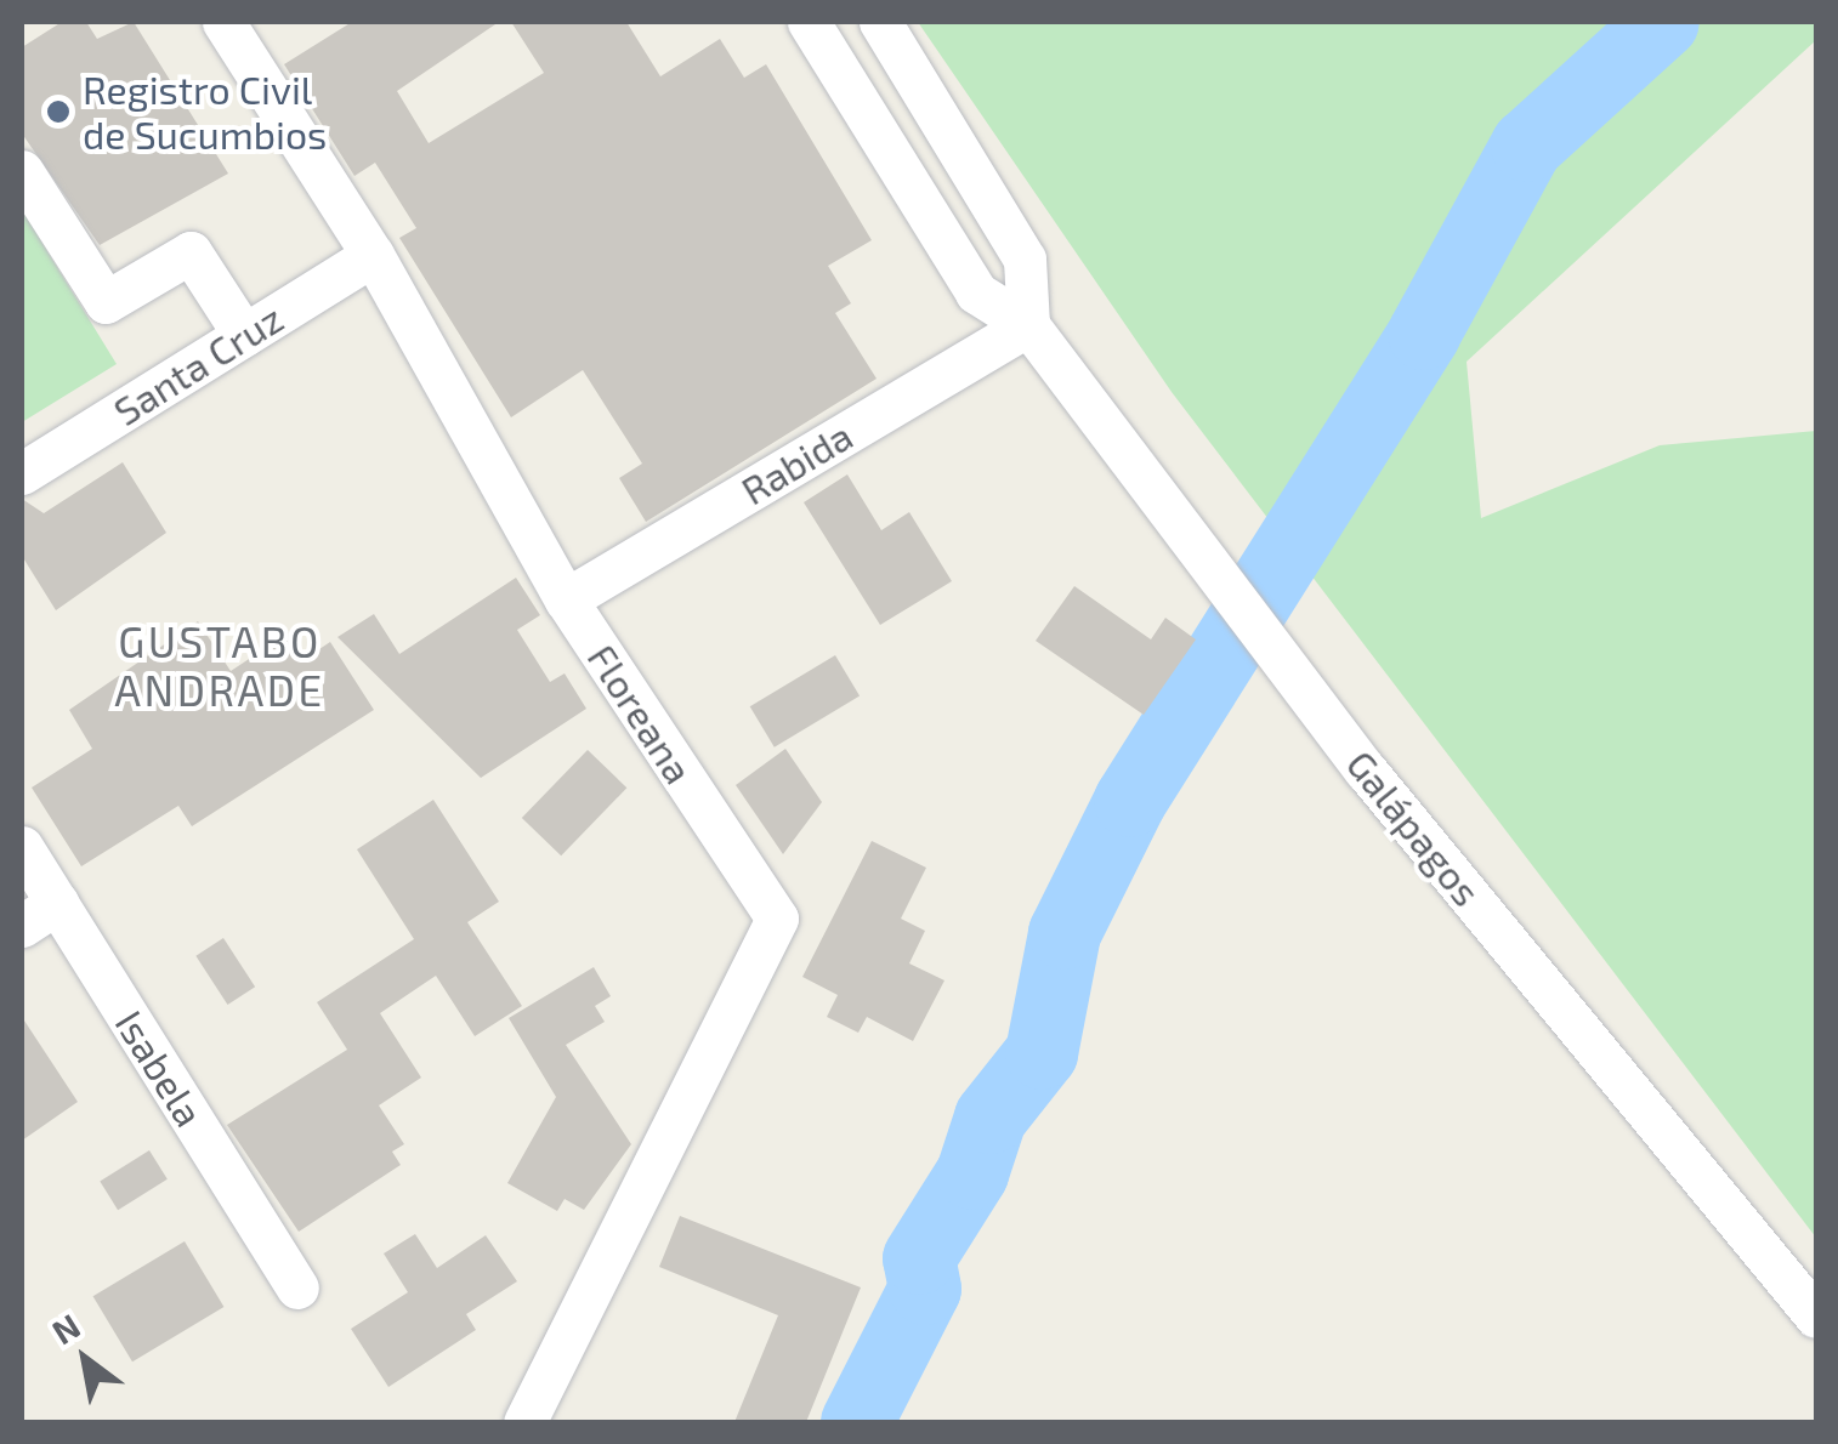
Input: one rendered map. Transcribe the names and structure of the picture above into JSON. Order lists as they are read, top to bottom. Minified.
{"streets":{"street":["Santa Cruz","Rabida","Floreana","Galápagos","Isabela"]},"crossings":[["Santa Cruz","Floreana"],["Rabida","Floreana"],["Rabida","Galápagos"]],"districts":["GUSTABO ANDRADE"],"places":["Registro Civil de Sucumbios"],"north":"top left"}
